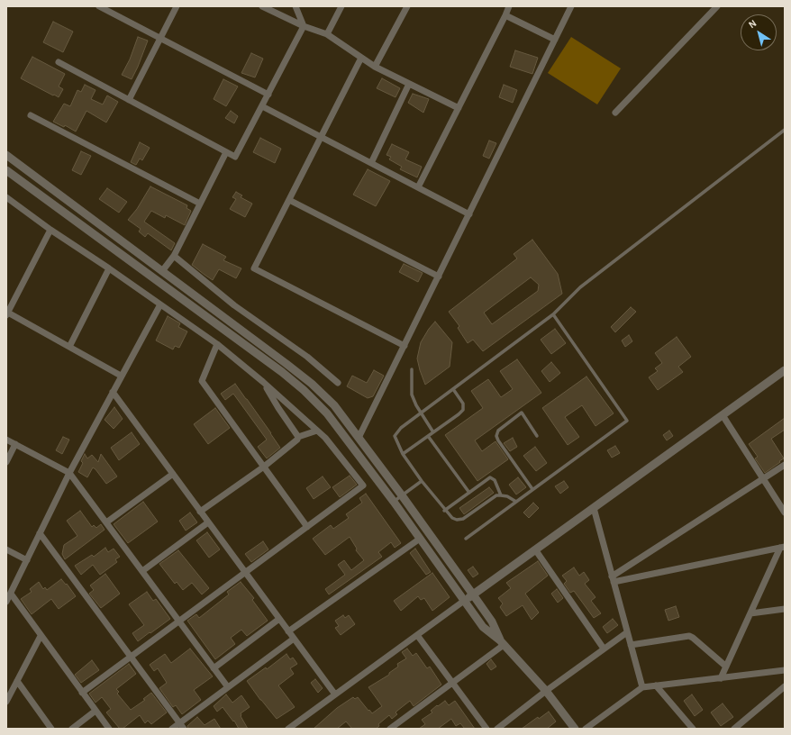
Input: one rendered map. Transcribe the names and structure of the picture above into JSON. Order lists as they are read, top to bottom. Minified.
{"north":"top left"}
